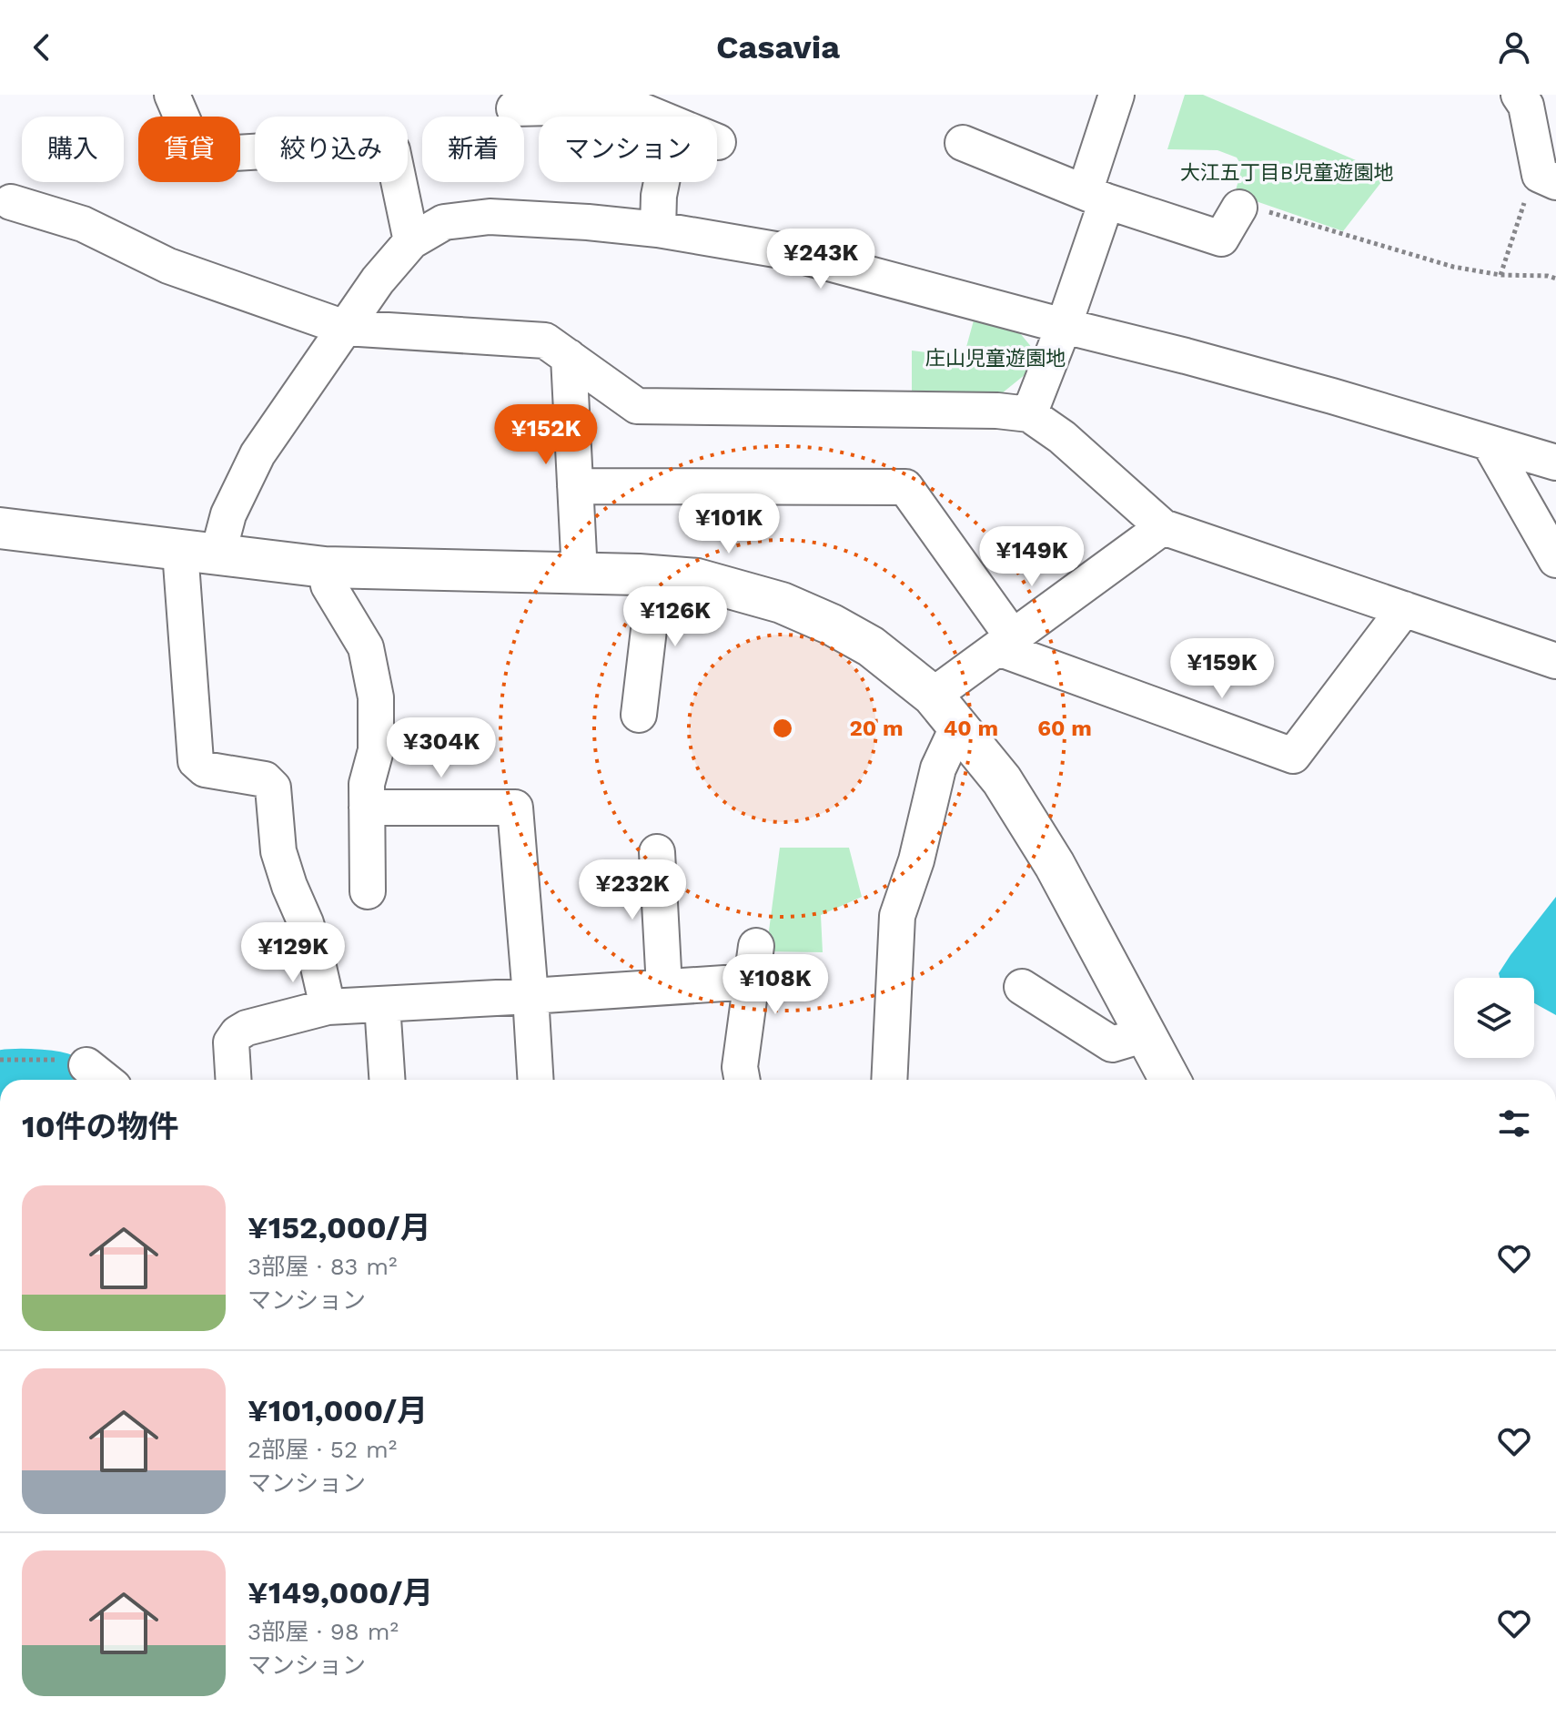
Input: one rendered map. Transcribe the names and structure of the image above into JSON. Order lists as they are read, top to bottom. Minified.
{"parks":["大江五丁目B児童遊園地","庄山児童遊園地"],"page":{"header":"Casavia","chip":["購入","賃貸","絞り込み","新着","マンション"],"price":["¥243K","¥152K","¥101K","¥149K","¥126K","¥159K","¥304K","¥232K","¥129K","¥108K"],"heading":"10件の物件","list":[{"name":"¥152,000/月","note":"3部屋 · 83 m² · マンション"},{"name":"¥101,000/月","note":"2部屋 · 52 m² · マンション"},{"name":"¥149,000/月","note":"3部屋 · 98 m² · マンション"}]},"rings":["20 m","40 m","60 m"]}
